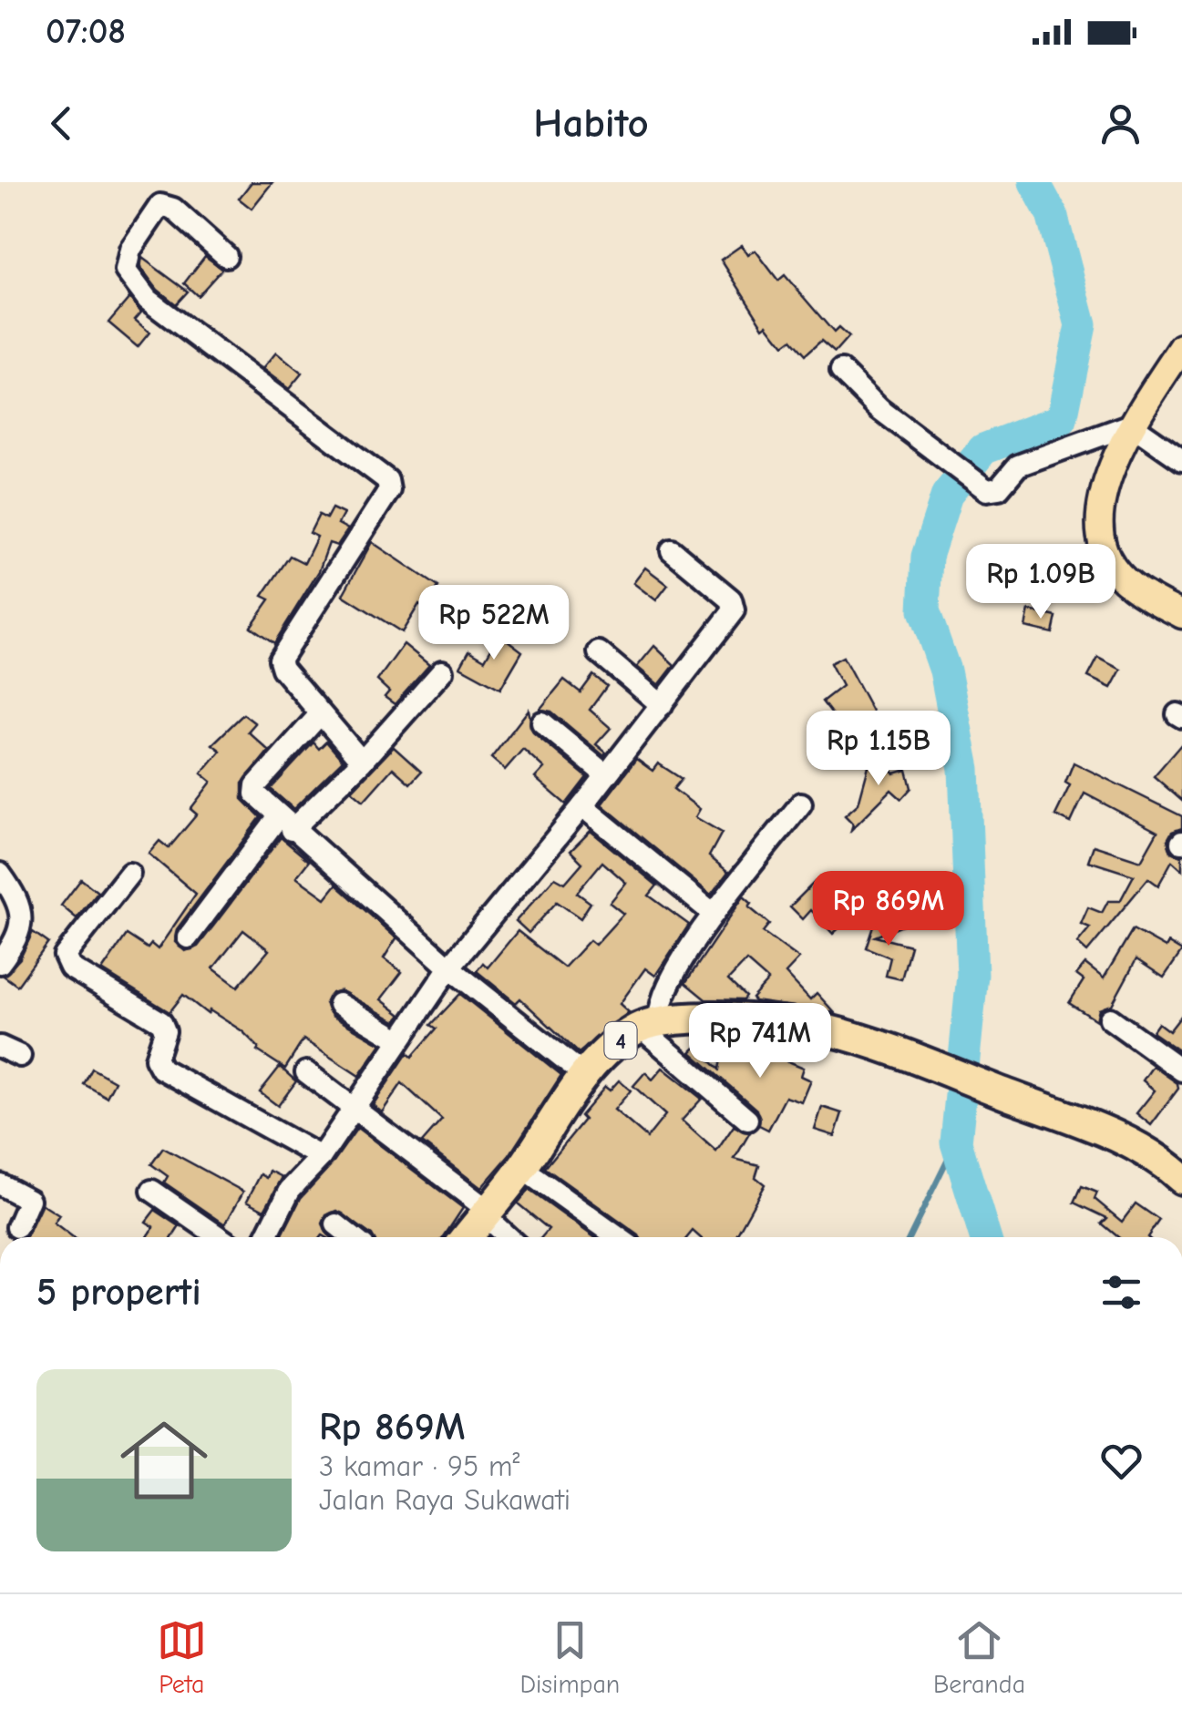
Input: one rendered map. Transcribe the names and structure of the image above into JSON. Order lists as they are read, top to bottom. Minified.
{"streets":{"highway":["4"]},"page":{"status":"07:08","header":"Habito","price":["Rp 1.09B","Rp 522M","Rp 1.15B","Rp 869M","Rp 741M"],"heading":"5 properti","list":[{"name":"Rp 869M","note":"3 kamar · 95 m² · Jalan Raya Sukawati"}],"tabs":["Peta","Disimpan","Beranda"]}}
